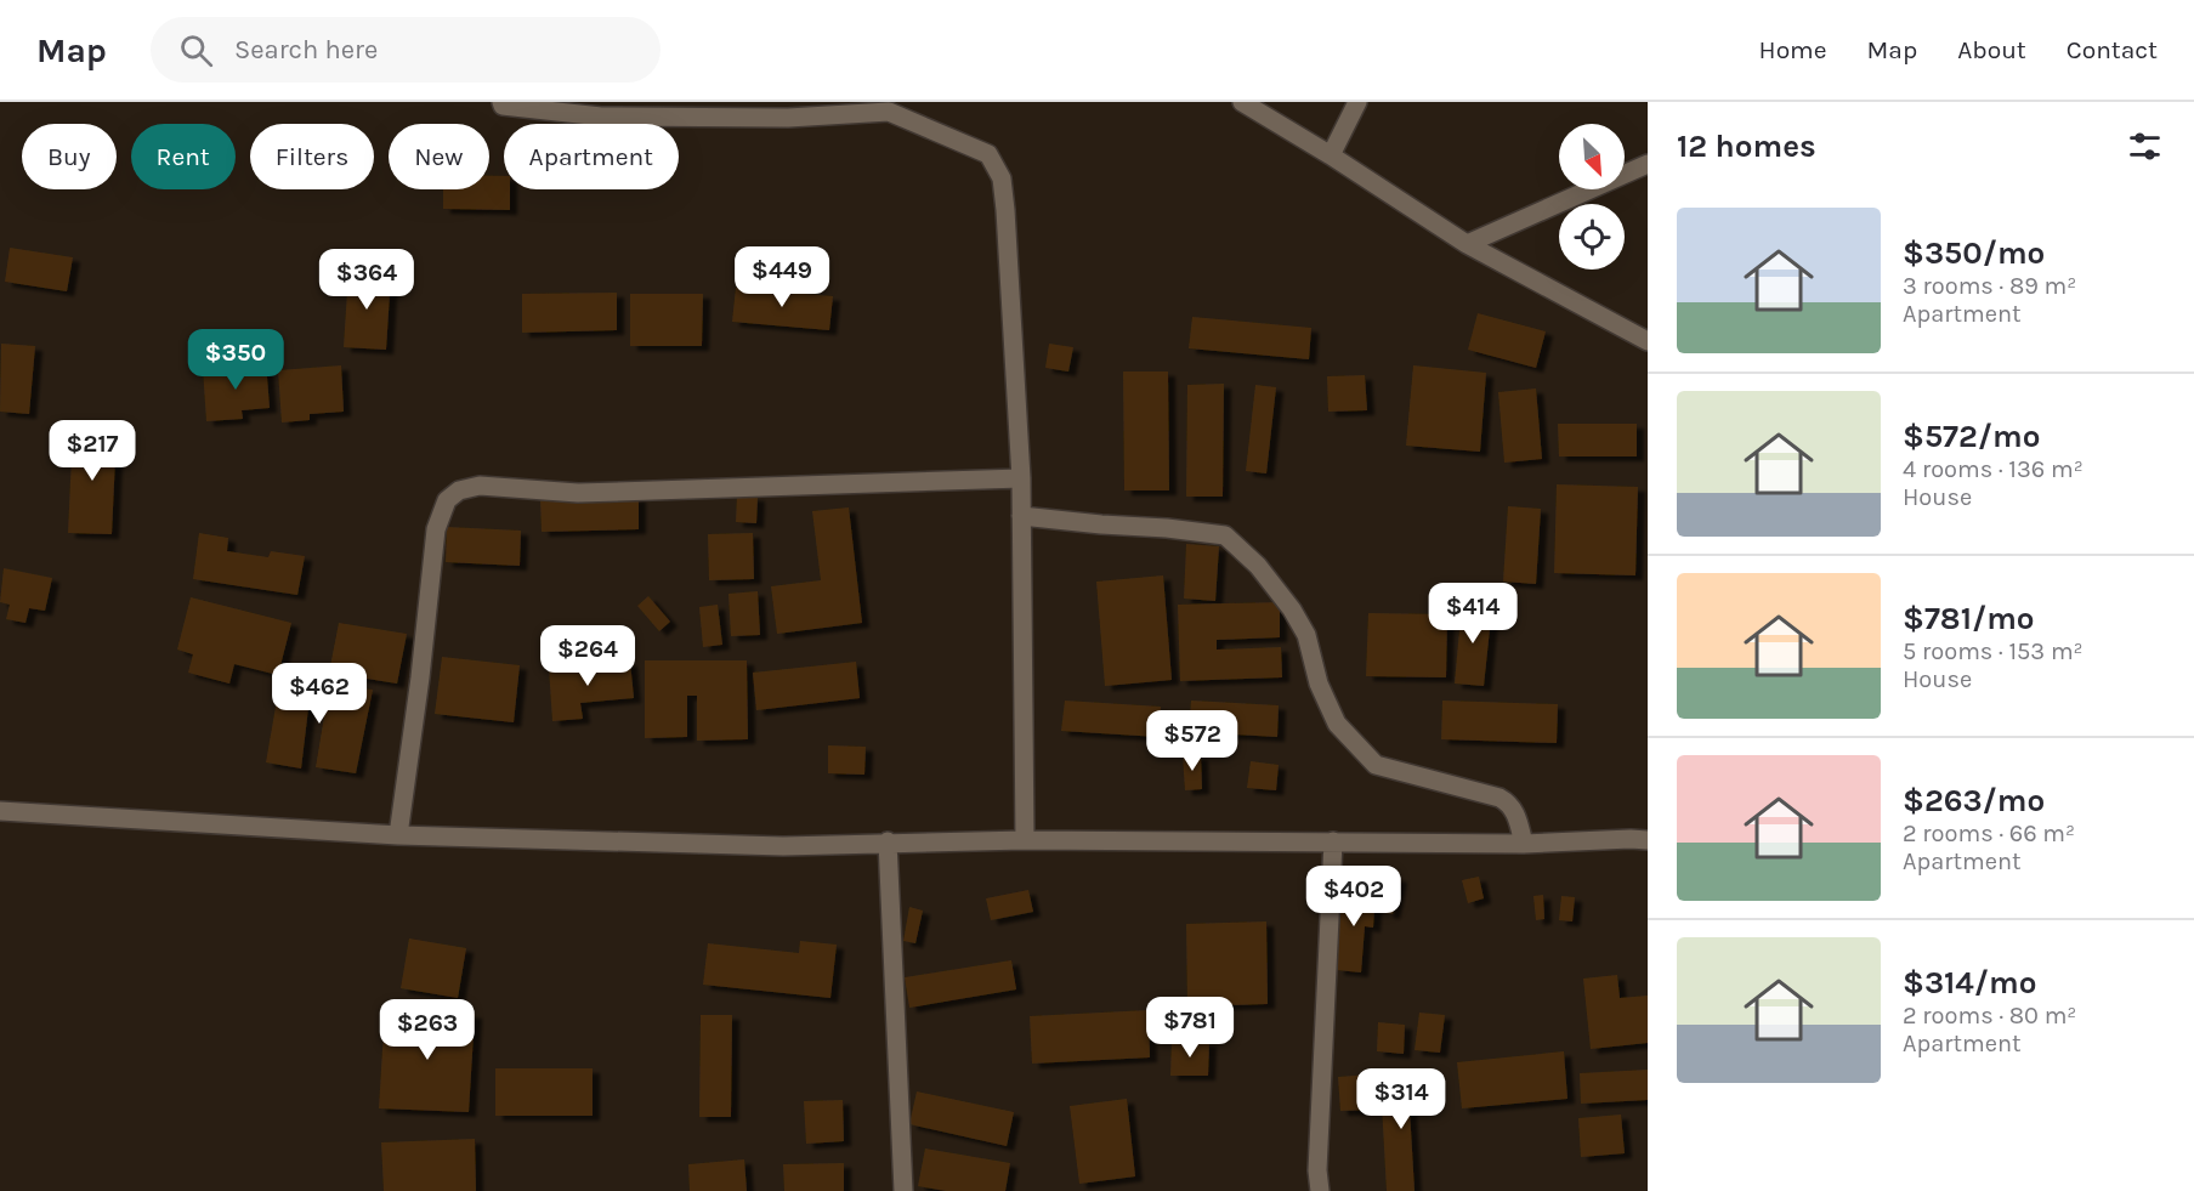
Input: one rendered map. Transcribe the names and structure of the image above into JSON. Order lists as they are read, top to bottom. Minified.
{"north":"bottom right","page":{"header":"Map","search":"Search here","nav":["Home","Map","About","Contact"],"heading":"12 homes","chip":["Buy","Rent","Filters","New","Apartment"],"list":[{"name":"$350/mo","note":"3 rooms · 89 m² · Apartment"},{"name":"$572/mo","note":"4 rooms · 136 m² · House"},{"name":"$781/mo","note":"5 rooms · 153 m² · House"},{"name":"$263/mo","note":"2 rooms · 66 m² · Apartment"},{"name":"$314/mo","note":"2 rooms · 80 m² · Apartment"}],"price":["$449","$364","$350","$217","$414","$264","$462","$572","$402","$781","$263","$314"]}}
